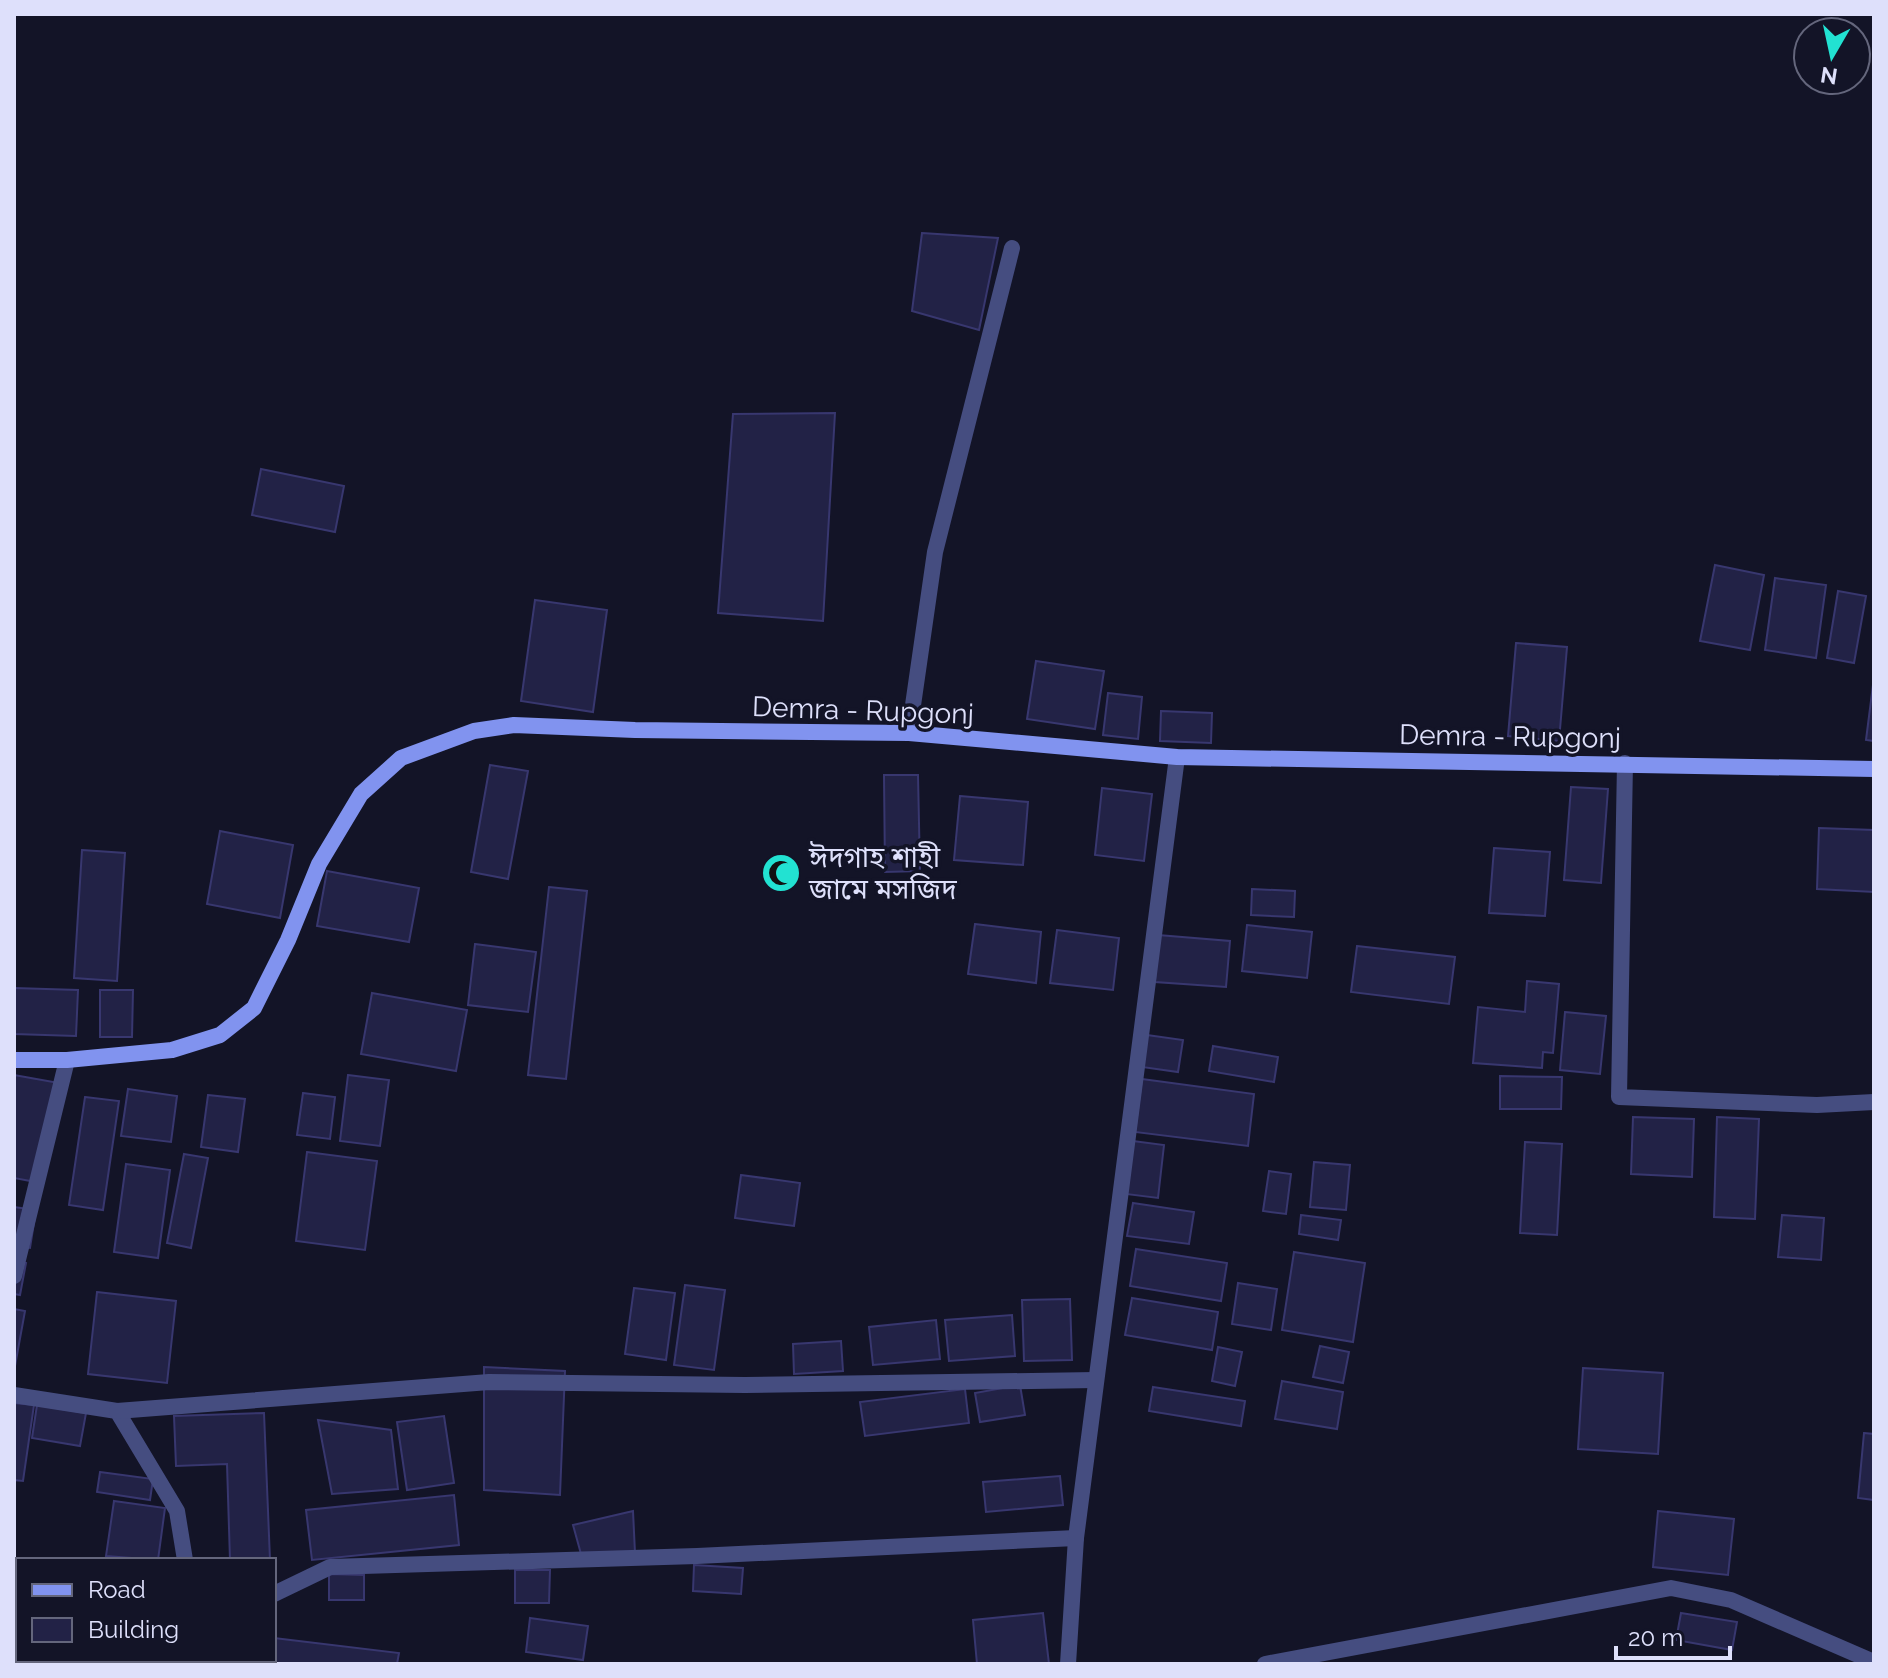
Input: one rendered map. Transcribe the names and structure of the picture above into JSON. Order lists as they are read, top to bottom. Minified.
{"streets":{"street":["Demra - Rupgonj"]},"places":{"mosque":["ঈদগাহ শাহী জামে মসজিদ"]},"legend":["Road","Building"],"scale_bar":"20 m","north":"bottom"}
